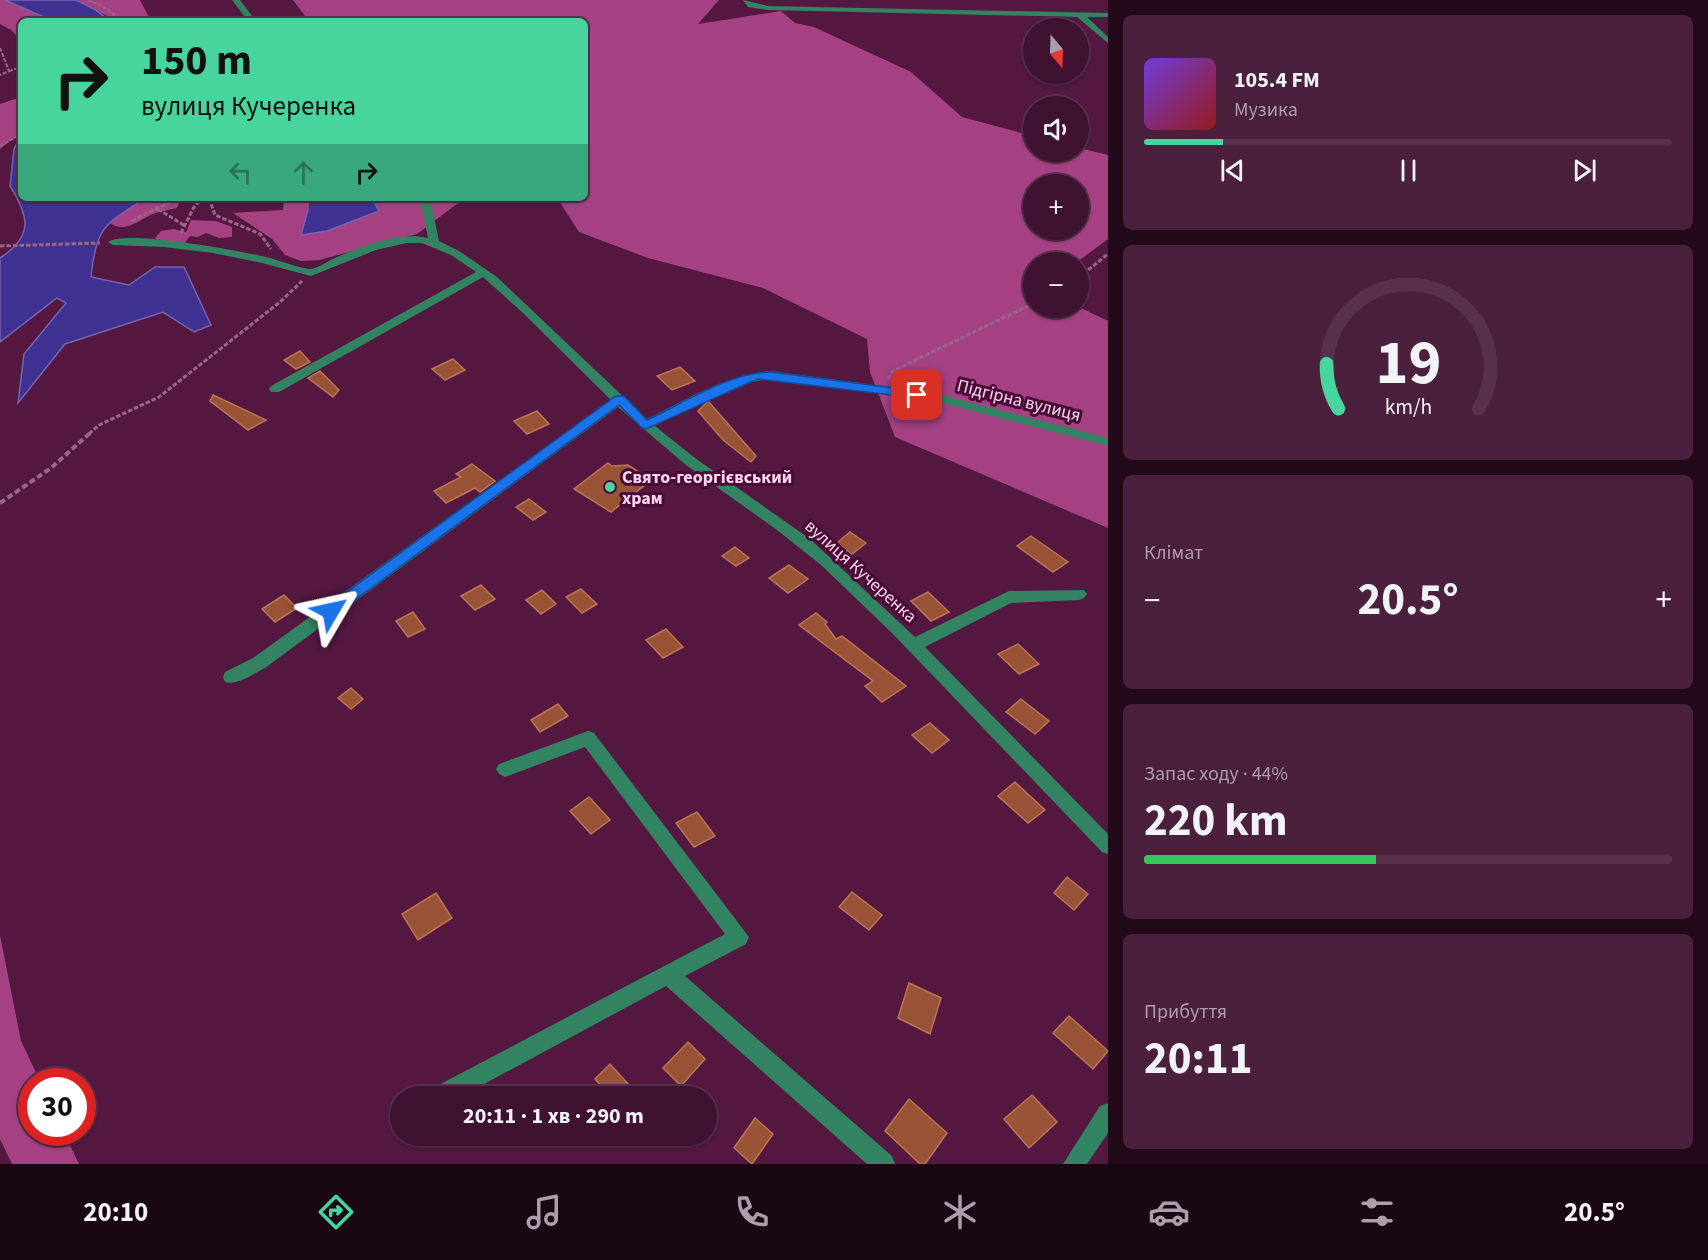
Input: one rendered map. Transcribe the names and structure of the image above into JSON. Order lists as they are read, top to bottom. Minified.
{"streets":{"street":["Підгірна вулиця","вулиця Кучеренка"]},"crossings":[["Підгірна вулиця","вулиця Кучеренка"]],"places":["Свято-георгієвський храм"],"north":"bottom","page":{"map_buttons":["+","−"],"turn":["150 m","вулиця Кучеренка"],"song":["105.4 FM","Музика"],"tile":["Клімат",["Запас ходу · 44%","220 km"],["Прибуття","20:11"]],"heat":["−","20.5°","+"],"limit":"30","trip":"20:11 · 1 хв · 290 m","tabs":["20:10","20.5°"],"gauge":["19","km/h"]}}
